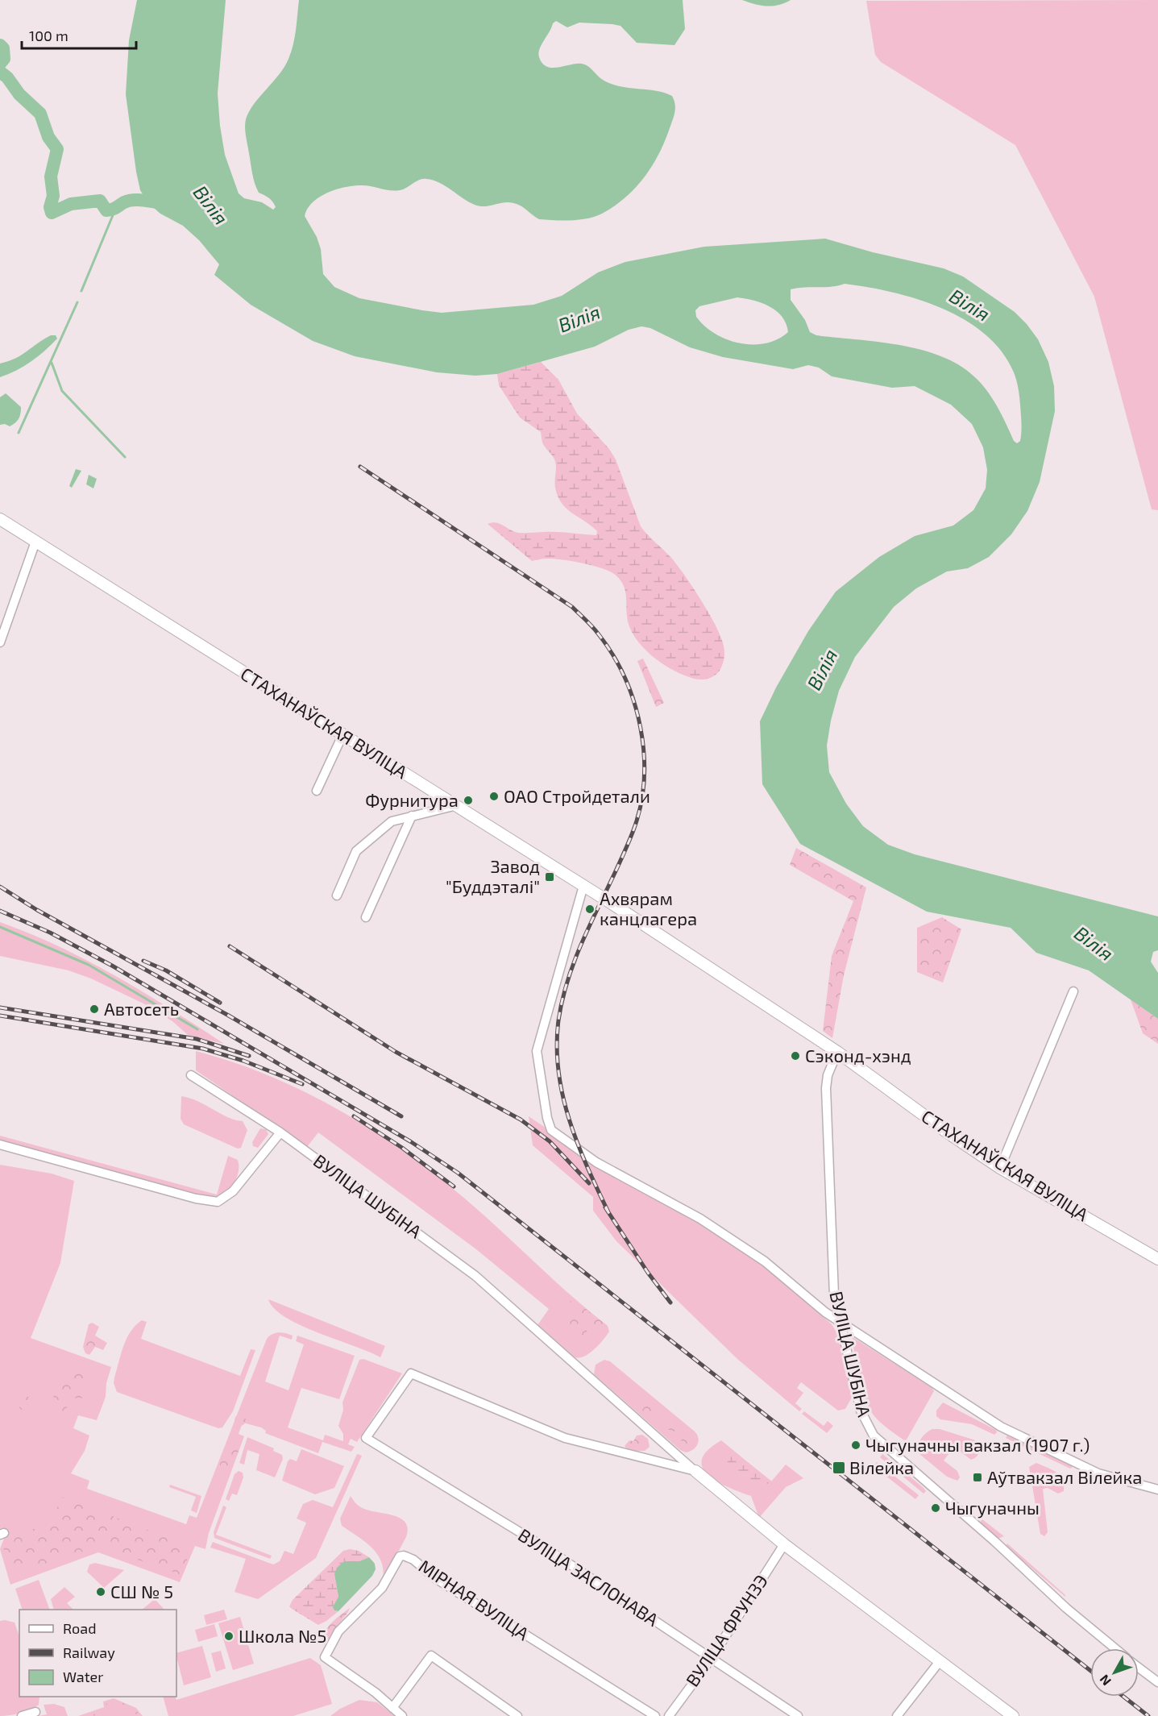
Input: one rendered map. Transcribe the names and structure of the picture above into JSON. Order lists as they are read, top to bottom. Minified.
{"streets":{"street":["СТАХАНАЎСКАЯ ВУЛІЦА","ВУЛІЦА ШУБІНА","ВУЛІЦА ЗАСЛОНАВА","МІРНАЯ ВУЛІЦА","ВУЛІЦА ФРУНЗЭ"]},"crossings":[["СТАХАНАЎСКАЯ ВУЛІЦА","ВУЛІЦА ШУБІНА"],["ВУЛІЦА ШУБІНА","ВУЛІЦА ЗАСЛОНАВА"],["ВУЛІЦА ШУБІНА","ВУЛІЦА ФРУНЗЭ"],["ВУЛІЦА ЗАСЛОНАВА","ВУЛІЦА ФРУНЗЭ"]],"water":["Вілія"],"places":{"other":["ОАО Стройдетали","Фурнитура","Ахвярам канцлагера","Автосеть","Сэконд-хэнд","Чыгуначны вакзал (1907 г.)","Чыгуначны","СШ № 5","Школа №5"],"transit":["Завод \"Буддэталі\"","Вілейка","Аўтвакзал Вілейка"]},"legend":["Road","Railway","Water"],"scale_bar":"100 m","north":"bottom left"}
